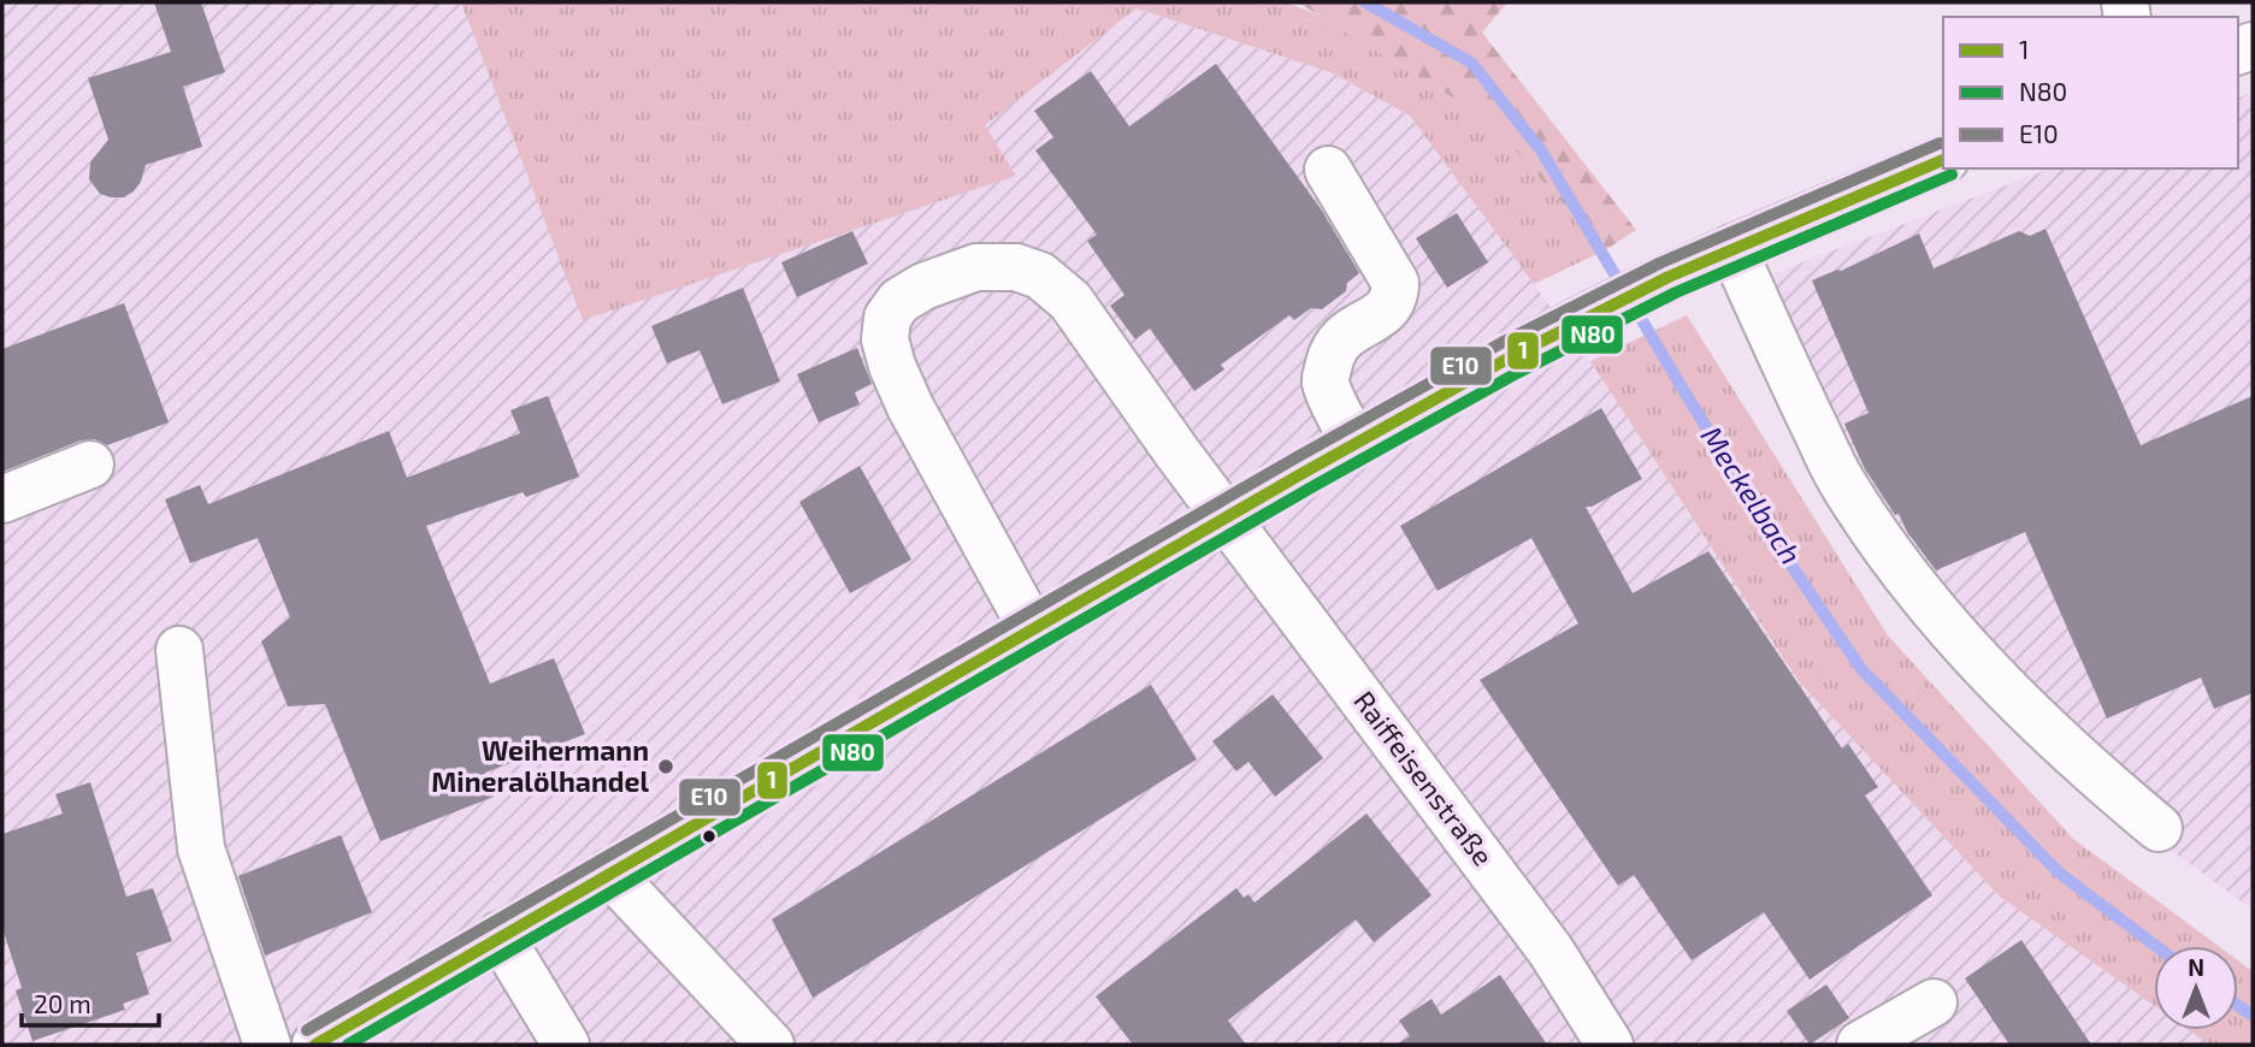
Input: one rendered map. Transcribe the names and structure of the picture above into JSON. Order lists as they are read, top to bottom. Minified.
{"streets":{"street":["Raiffeisenstraße"]},"water":["Meckelbach"],"places":["Weihermann Mineralölhandel"],"lines":["transit line E10","transit line 1","transit line N80"],"legend":["1","N80","E10"],"scale_bar":"20 m","north":"top"}
